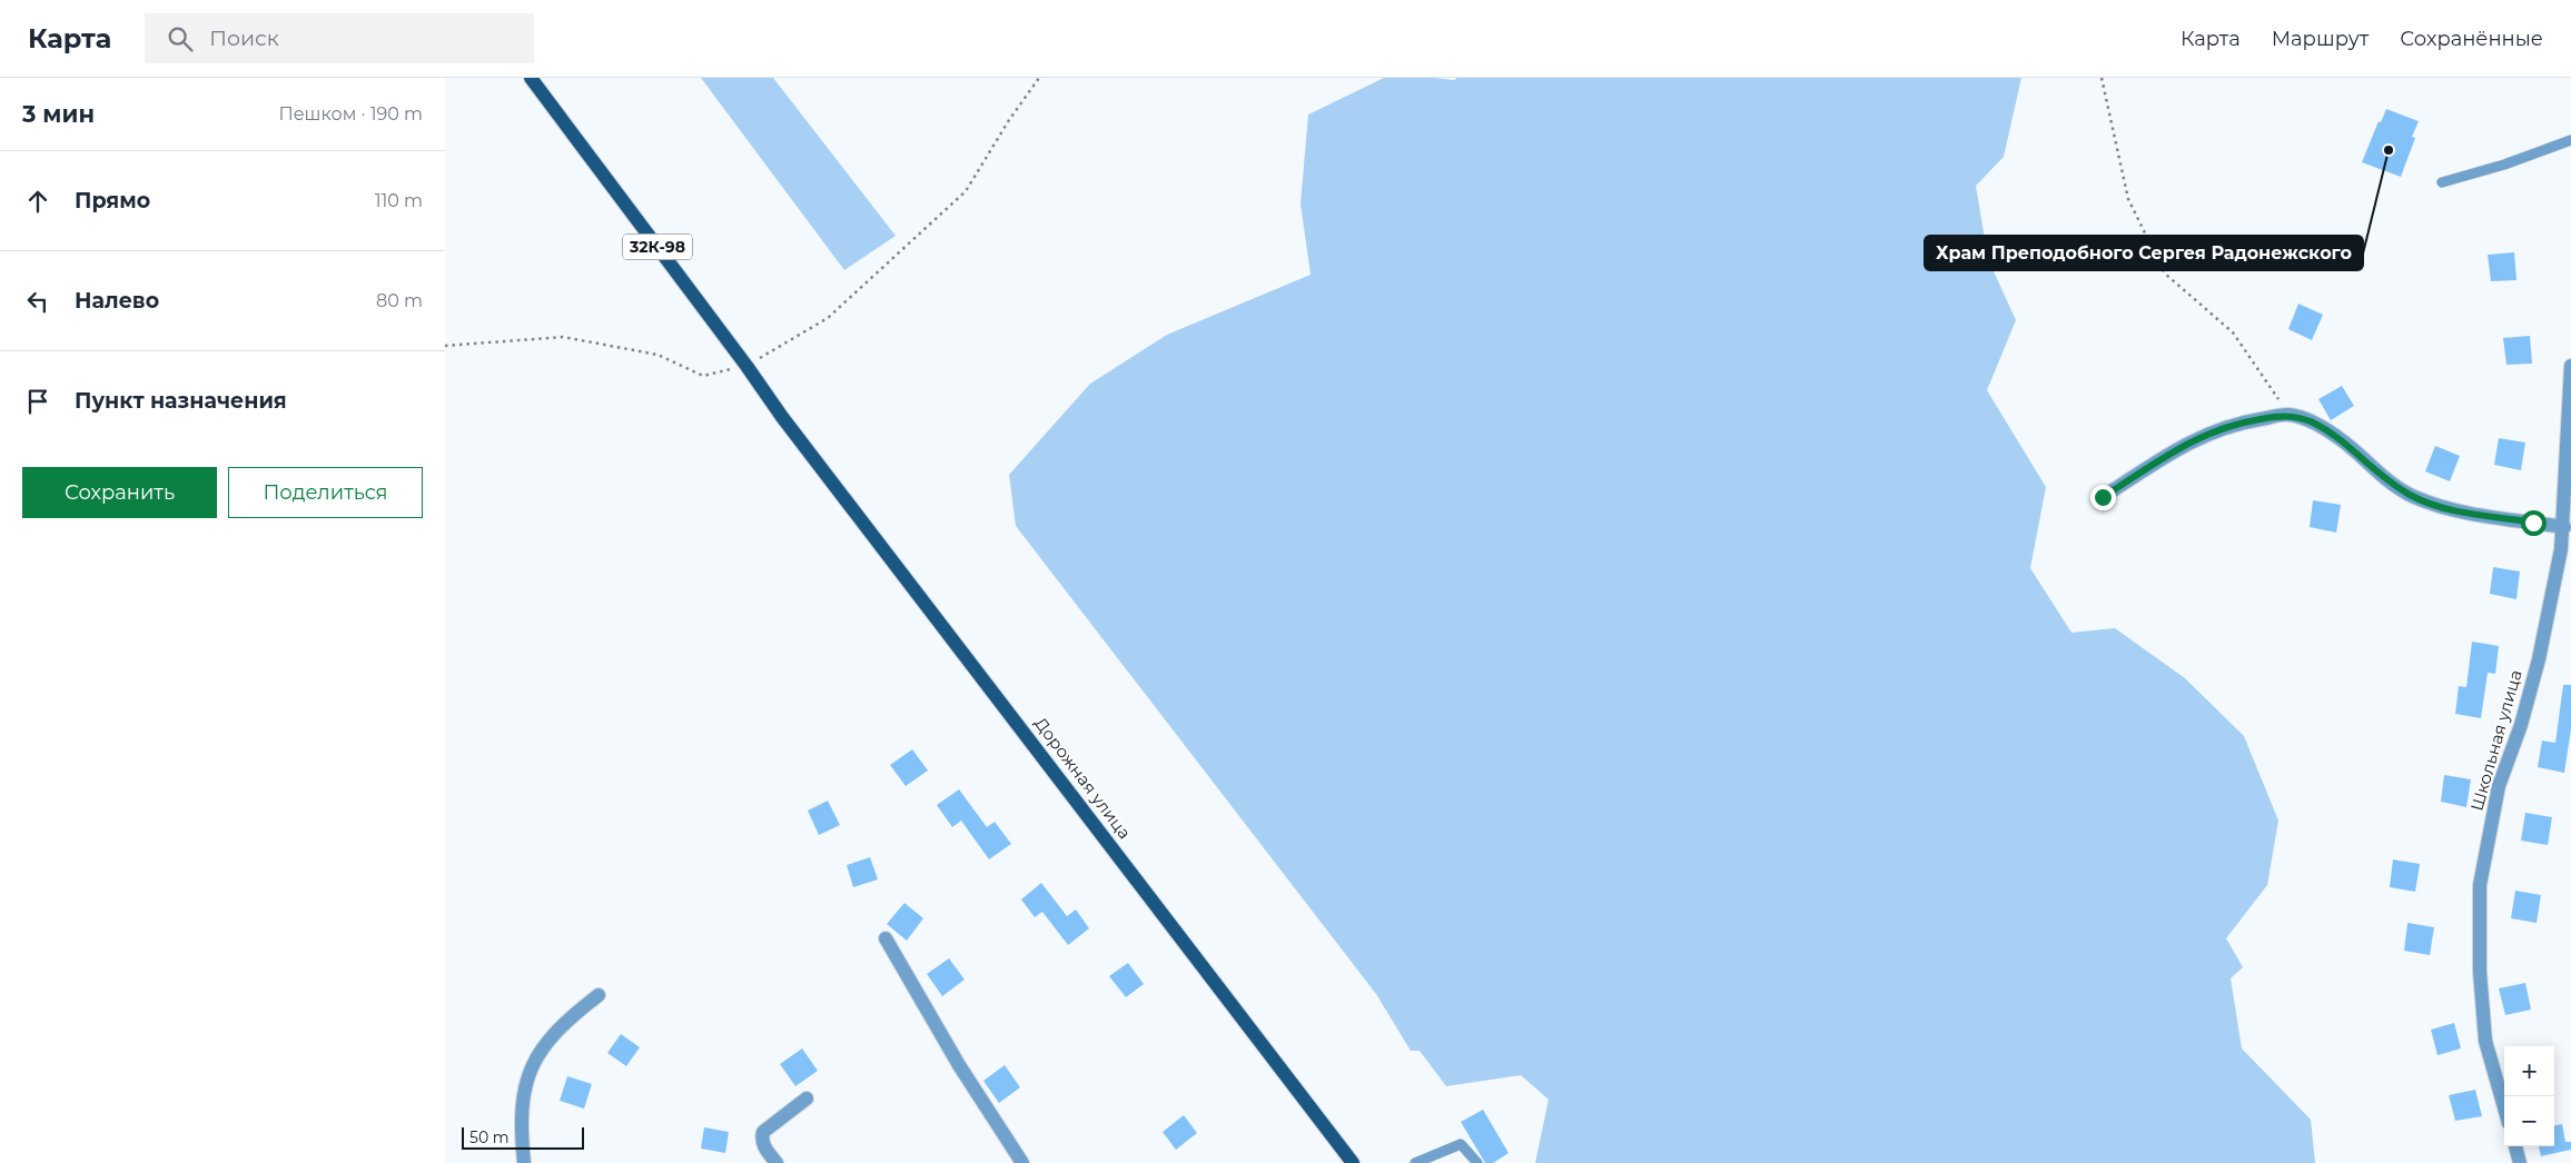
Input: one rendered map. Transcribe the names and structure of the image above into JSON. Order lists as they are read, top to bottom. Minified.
{"streets":{"main road":["32К-98","Дорожная улица"],"street":["Школьная улица"]},"crossings":[["32К-98","Дорожная улица"]],"places":["Храм Преподобного Сергея Радонежского"],"scale_bar":"50 m","page":{"header":"Карта","search":"Поиск","nav":["Карта","Маршрут","Сохранённые"],"heading":["3 мин","Пешком · 190 m"],"list":[["Прямо","110 m"],["Налево","80 m"],"Пункт назначения"],"buttons":["Сохранить","Поделиться"],"map_buttons":["+","−"],"scale":"50 m"}}
